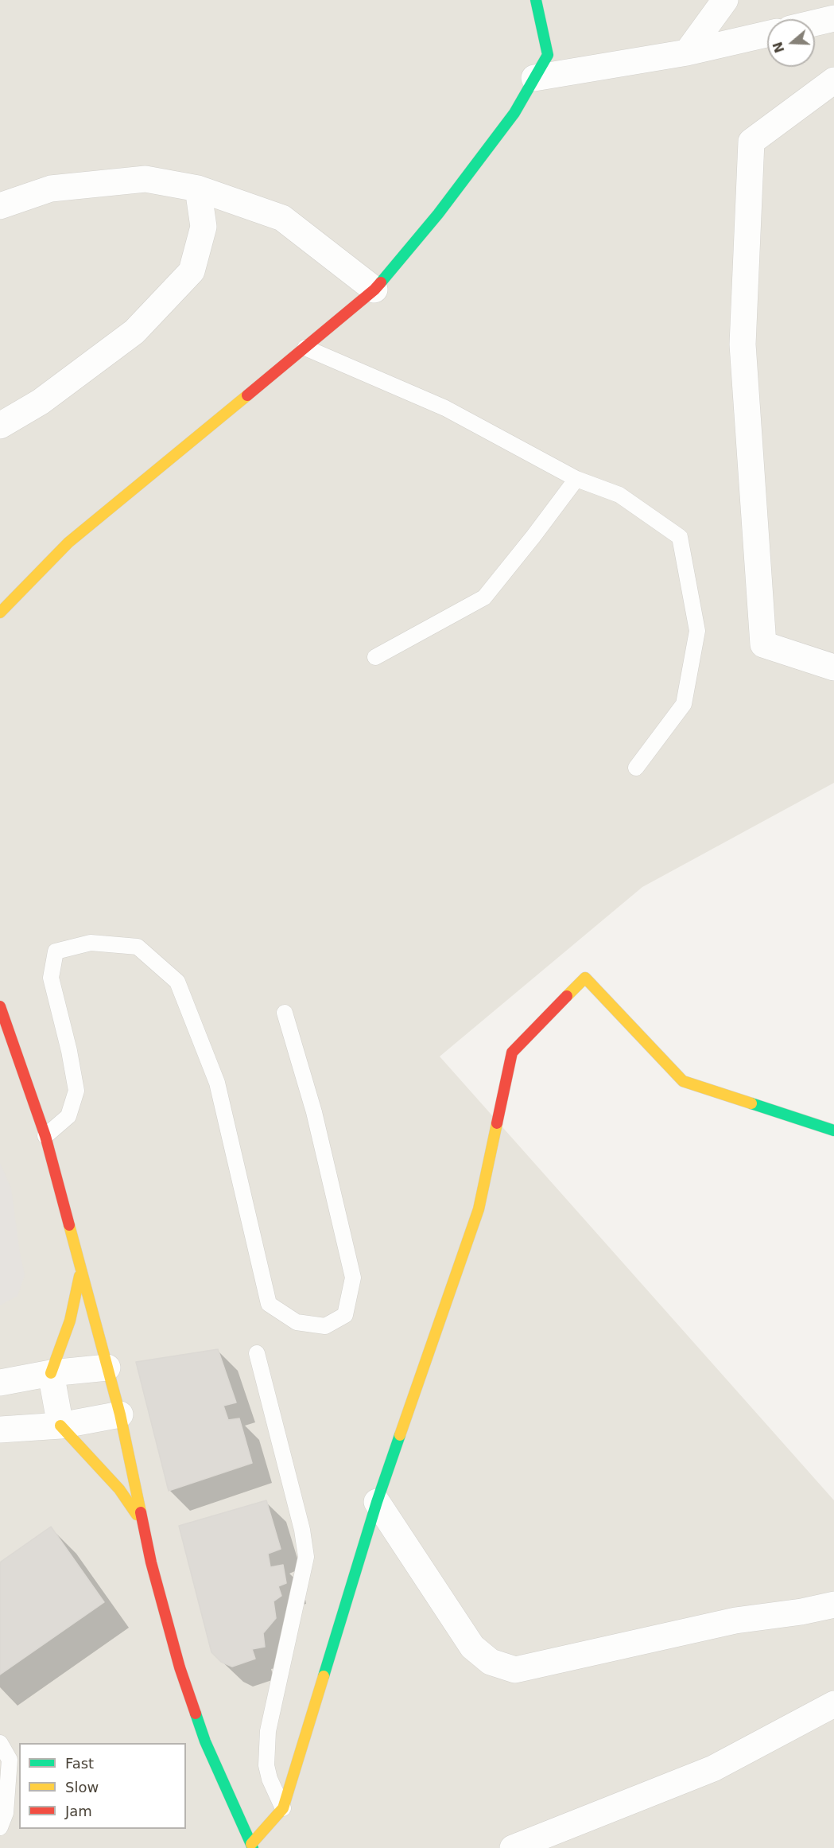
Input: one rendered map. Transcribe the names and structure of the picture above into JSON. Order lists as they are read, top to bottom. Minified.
{"legend":["Fast","Slow","Jam"],"north":"left"}
